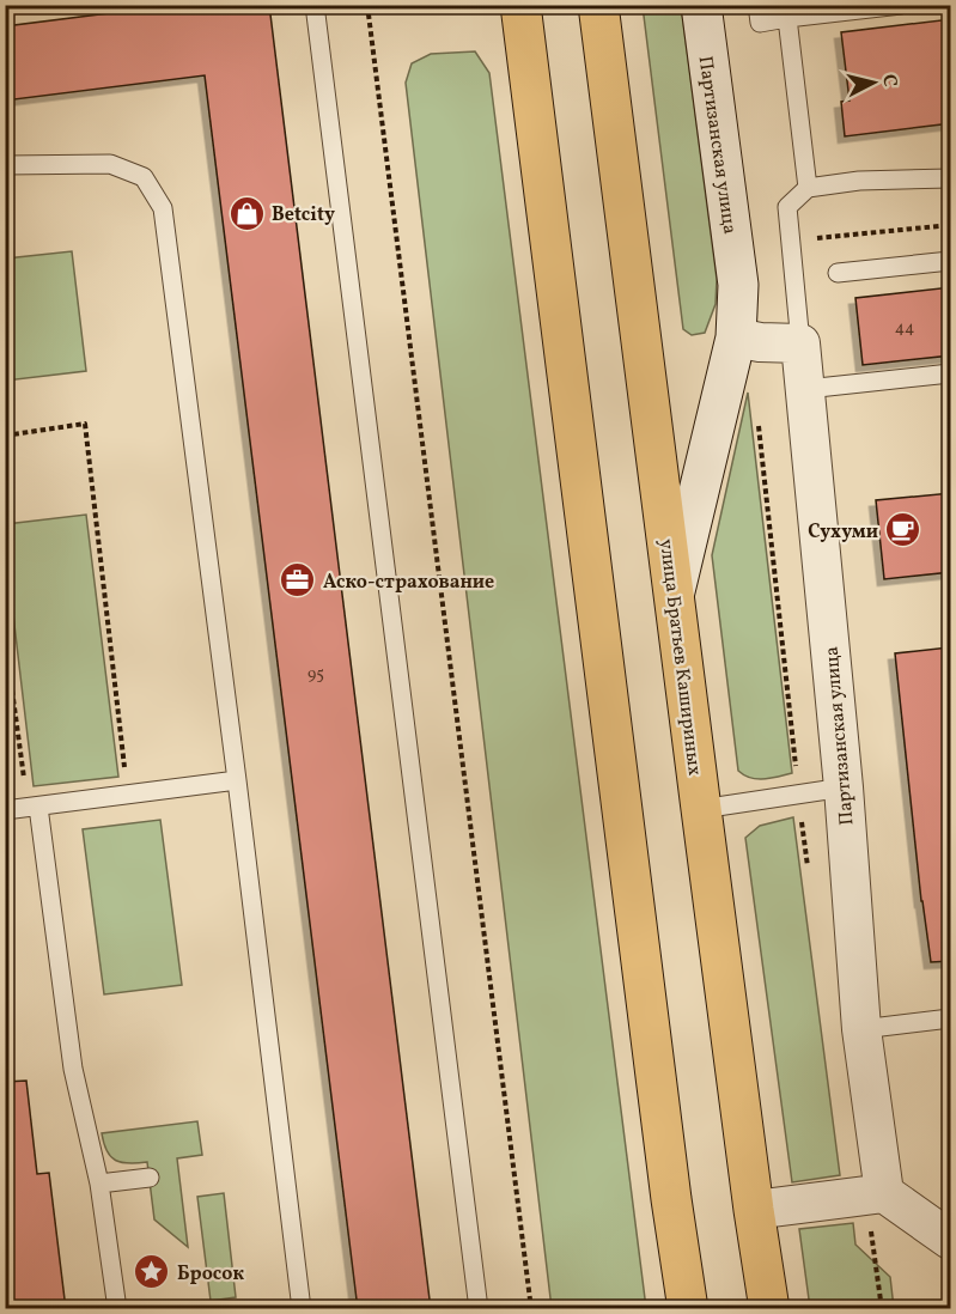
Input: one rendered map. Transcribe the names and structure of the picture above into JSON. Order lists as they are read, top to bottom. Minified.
{"streets":{"main road":["Партизанская улица","улица Братьев Кашириных"]},"crossings":[["Партизанская улица","улица Братьев Кашириных"]],"places":{"shop":["Betcity"],"cafe":["Сухуми"],"office":["Аско-страхование"],"place":["Бросок"]},"house_numbers":["44","95"],"north":"right"}
